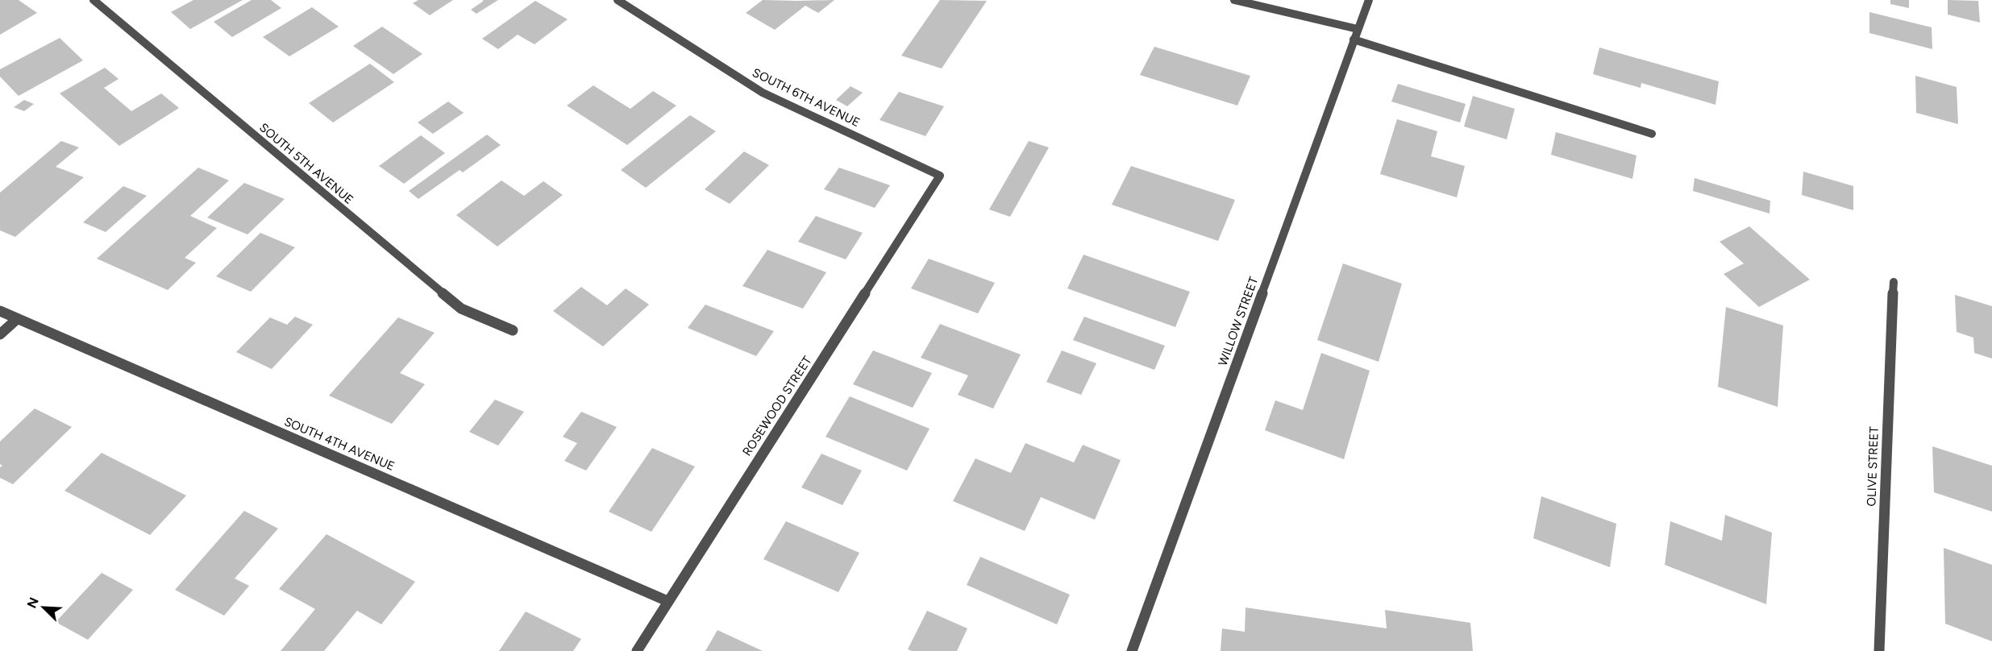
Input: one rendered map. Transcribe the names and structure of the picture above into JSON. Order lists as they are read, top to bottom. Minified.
{"streets":{"street":["SOUTH 6TH AVENUE","SOUTH 5TH AVENUE","WILLOW STREET","ROSEWOOD STREET","SOUTH 4TH AVENUE","OLIVE STREET"]},"crossings":[["SOUTH 6TH AVENUE","ROSEWOOD STREET"],["ROSEWOOD STREET","SOUTH 4TH AVENUE"]],"north":"top left"}
